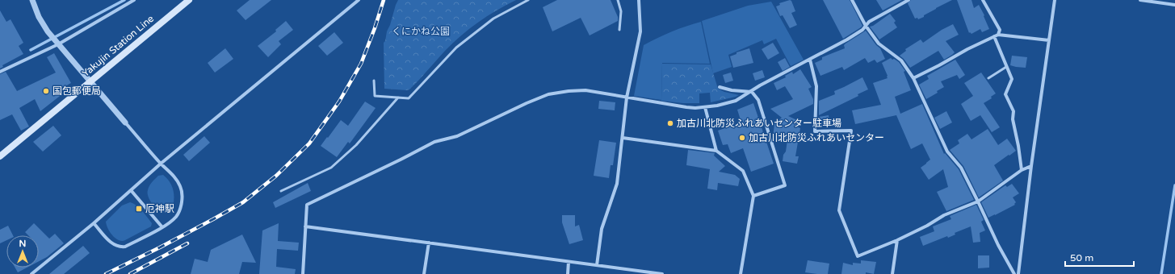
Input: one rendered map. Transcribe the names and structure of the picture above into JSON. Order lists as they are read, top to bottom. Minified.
{"streets":{"main road":["Yakujin Station Line"]},"parks":["くにかね公園"],"places":{"other":["国包郵便局","加古川北防災ふれあいセンター駐車場","加古川北防災ふれあいセンター"],"transit":["厄神駅"]},"scale_bar":"50 m","north":"top"}
